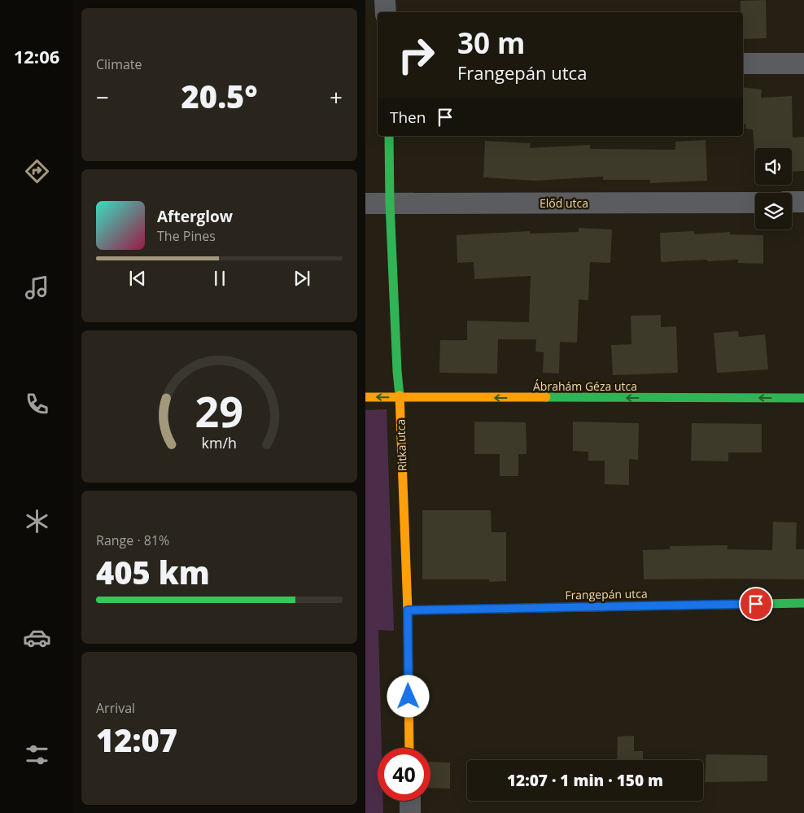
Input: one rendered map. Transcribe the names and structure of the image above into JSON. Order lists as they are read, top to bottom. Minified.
{"streets":{"street":["Előd utca","Ábrahám Géza utca","Ritka utca","Frangepán utca"]},"crossings":[["Előd utca","Ritka utca"],["Ábrahám Géza utca","Ritka utca"],["Ritka utca","Frangepán utca"]],"one_way":["Ábrahám Géza utca"],"page":{"tabs":"12:06","tile":["Climate",["Range · 81%","405 km"],["Arrival","12:07"]],"turn":["30 m","Frangepán utca"],"heat":["−","20.5°","+"],"then":"Then","song":["Afterglow","The Pines"],"limit":"40","trip":"12:07 · 1 min · 150 m","gauge":["29","km/h"]}}
